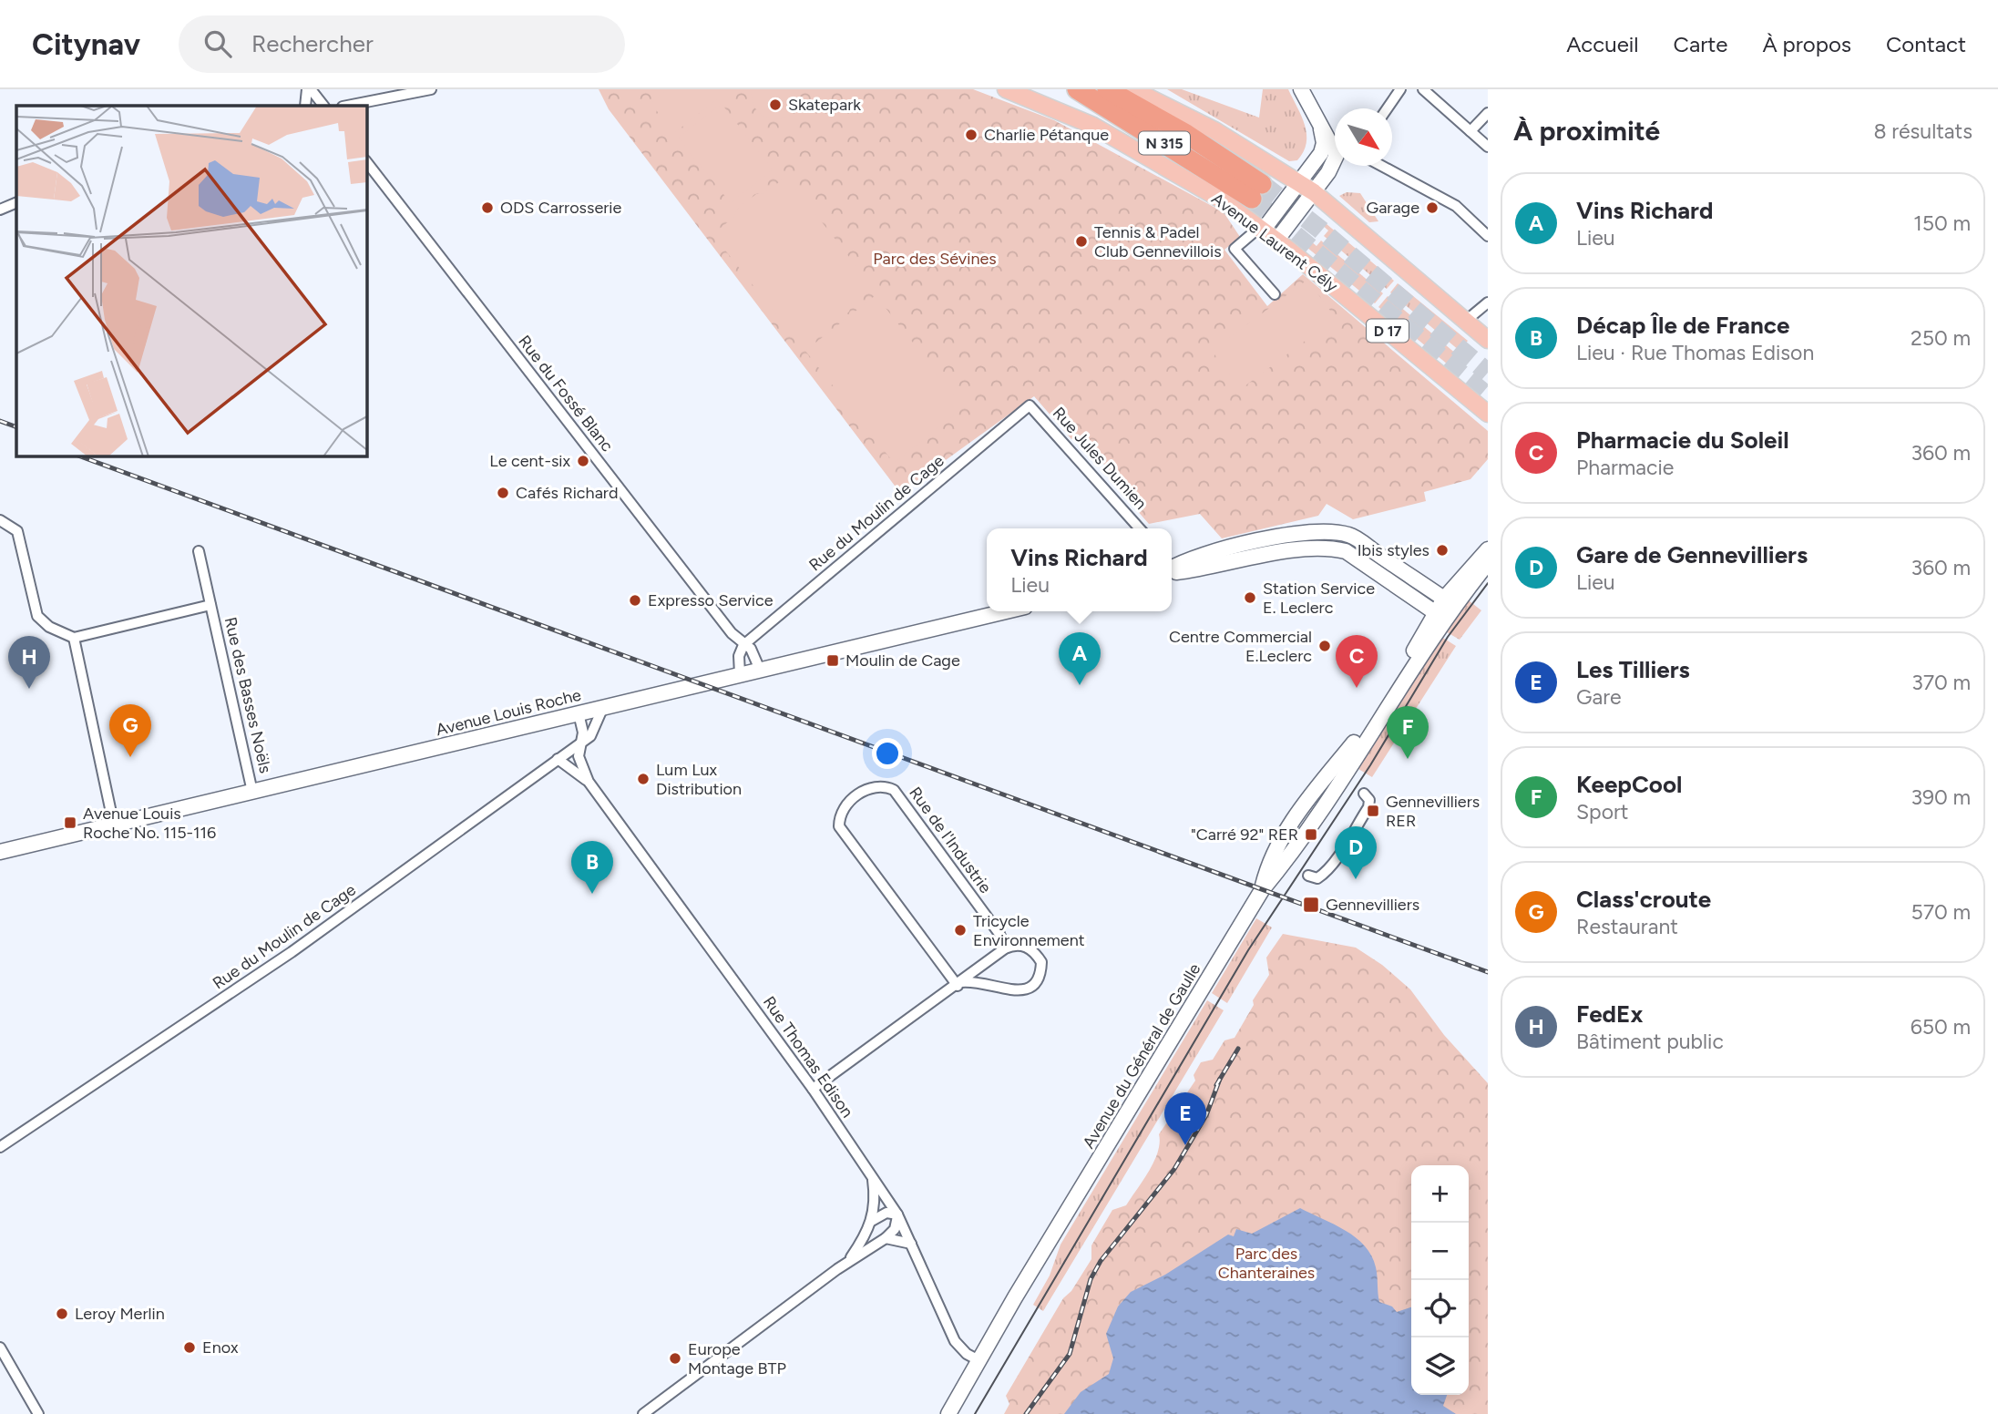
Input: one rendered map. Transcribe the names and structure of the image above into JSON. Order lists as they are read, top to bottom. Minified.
{"streets":{"highway":["N 315"],"main road":["Avenue Laurent Cély","D 17","Avenue Louis Roche","Avenue du Général de Gaulle"],"street":["Rue du Fossé Blanc","Rue Jules Dumien","Rue du Moulin de Cage","Rue des Basses Noëls","Rue de l'Industrie","Rue Thomas Edison"]},"crossings":[["Rue du Fossé Blanc","Rue du Moulin de Cage"],["Rue du Fossé Blanc","Avenue Louis Roche"],["Rue Jules Dumien","Rue du Moulin de Cage"],["Rue du Moulin de Cage","Avenue Louis Roche"],["Rue du Moulin de Cage","Rue Thomas Edison"],["Rue des Basses Noëls","Avenue Louis Roche"],["Avenue du Général de Gaulle","Rue Thomas Edison"]],"parks":["Parc des Sévines","Parc des Chanteraines"],"places":{"other":["Skatepark","Charlie Pétanque","ODS Carrosserie","Garage","Tennis & Padel Club Gennevillois","Le cent-six","Cafés Richard","Ibis styles","Station Service E. Leclerc","Expresso Service","Centre Commercial E.Leclerc","Lum Lux Distribution","Tricycle Environnement","Leroy Merlin","Enox","Europe Montage BTP"],"transit":["Moulin de Cage","Gennevilliers RER","Avenue Louis Roche No. 115-116","\"Carré 92\" RER","Gennevilliers"]},"north":"bottom right","page":{"header":"Citynav","search":"Rechercher","nav":["Accueil","Carte","À propos","Contact"],"heading":["À proximité","8 résultats"],"list":[{"mark":"A","name":"Vins Richard","note":"Lieu","value":"150 m"},{"mark":"B","name":"Décap Île de France","note":"Lieu · Rue Thomas Edison","value":"250 m"},{"mark":"C","name":"Pharmacie du Soleil","note":"Pharmacie","value":"360 m"},{"mark":"D","name":"Gare de Gennevilliers","note":"Lieu","value":"360 m"},{"mark":"E","name":"Les Tilliers","note":"Gare","value":"370 m"},{"mark":"F","name":"KeepCool","note":"Sport","value":"390 m"},{"mark":"G","name":"Class'croute","note":"Restaurant","value":"570 m"},{"mark":"H","name":"FedEx","note":"Bâtiment public","value":"650 m"}],"popup":["Vins Richard","Lieu"],"pins":["A","C","H","G","F","D","B","E"],"map_buttons":["+","−"]}}
